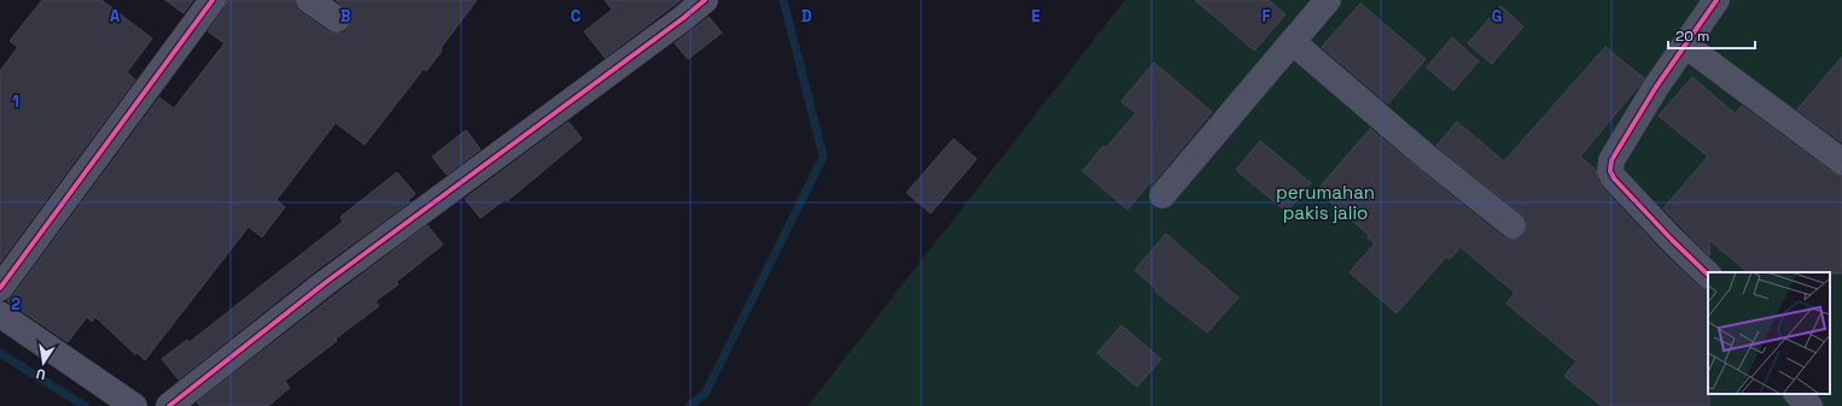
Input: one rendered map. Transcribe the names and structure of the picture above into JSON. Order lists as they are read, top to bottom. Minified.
{"parks":["perumahan pakis jalio"],"scale_bar":"20 m","north":"bottom","grid":{"columns":["A","B","C","D","E","F","G"],"rows":["1","2"]}}
